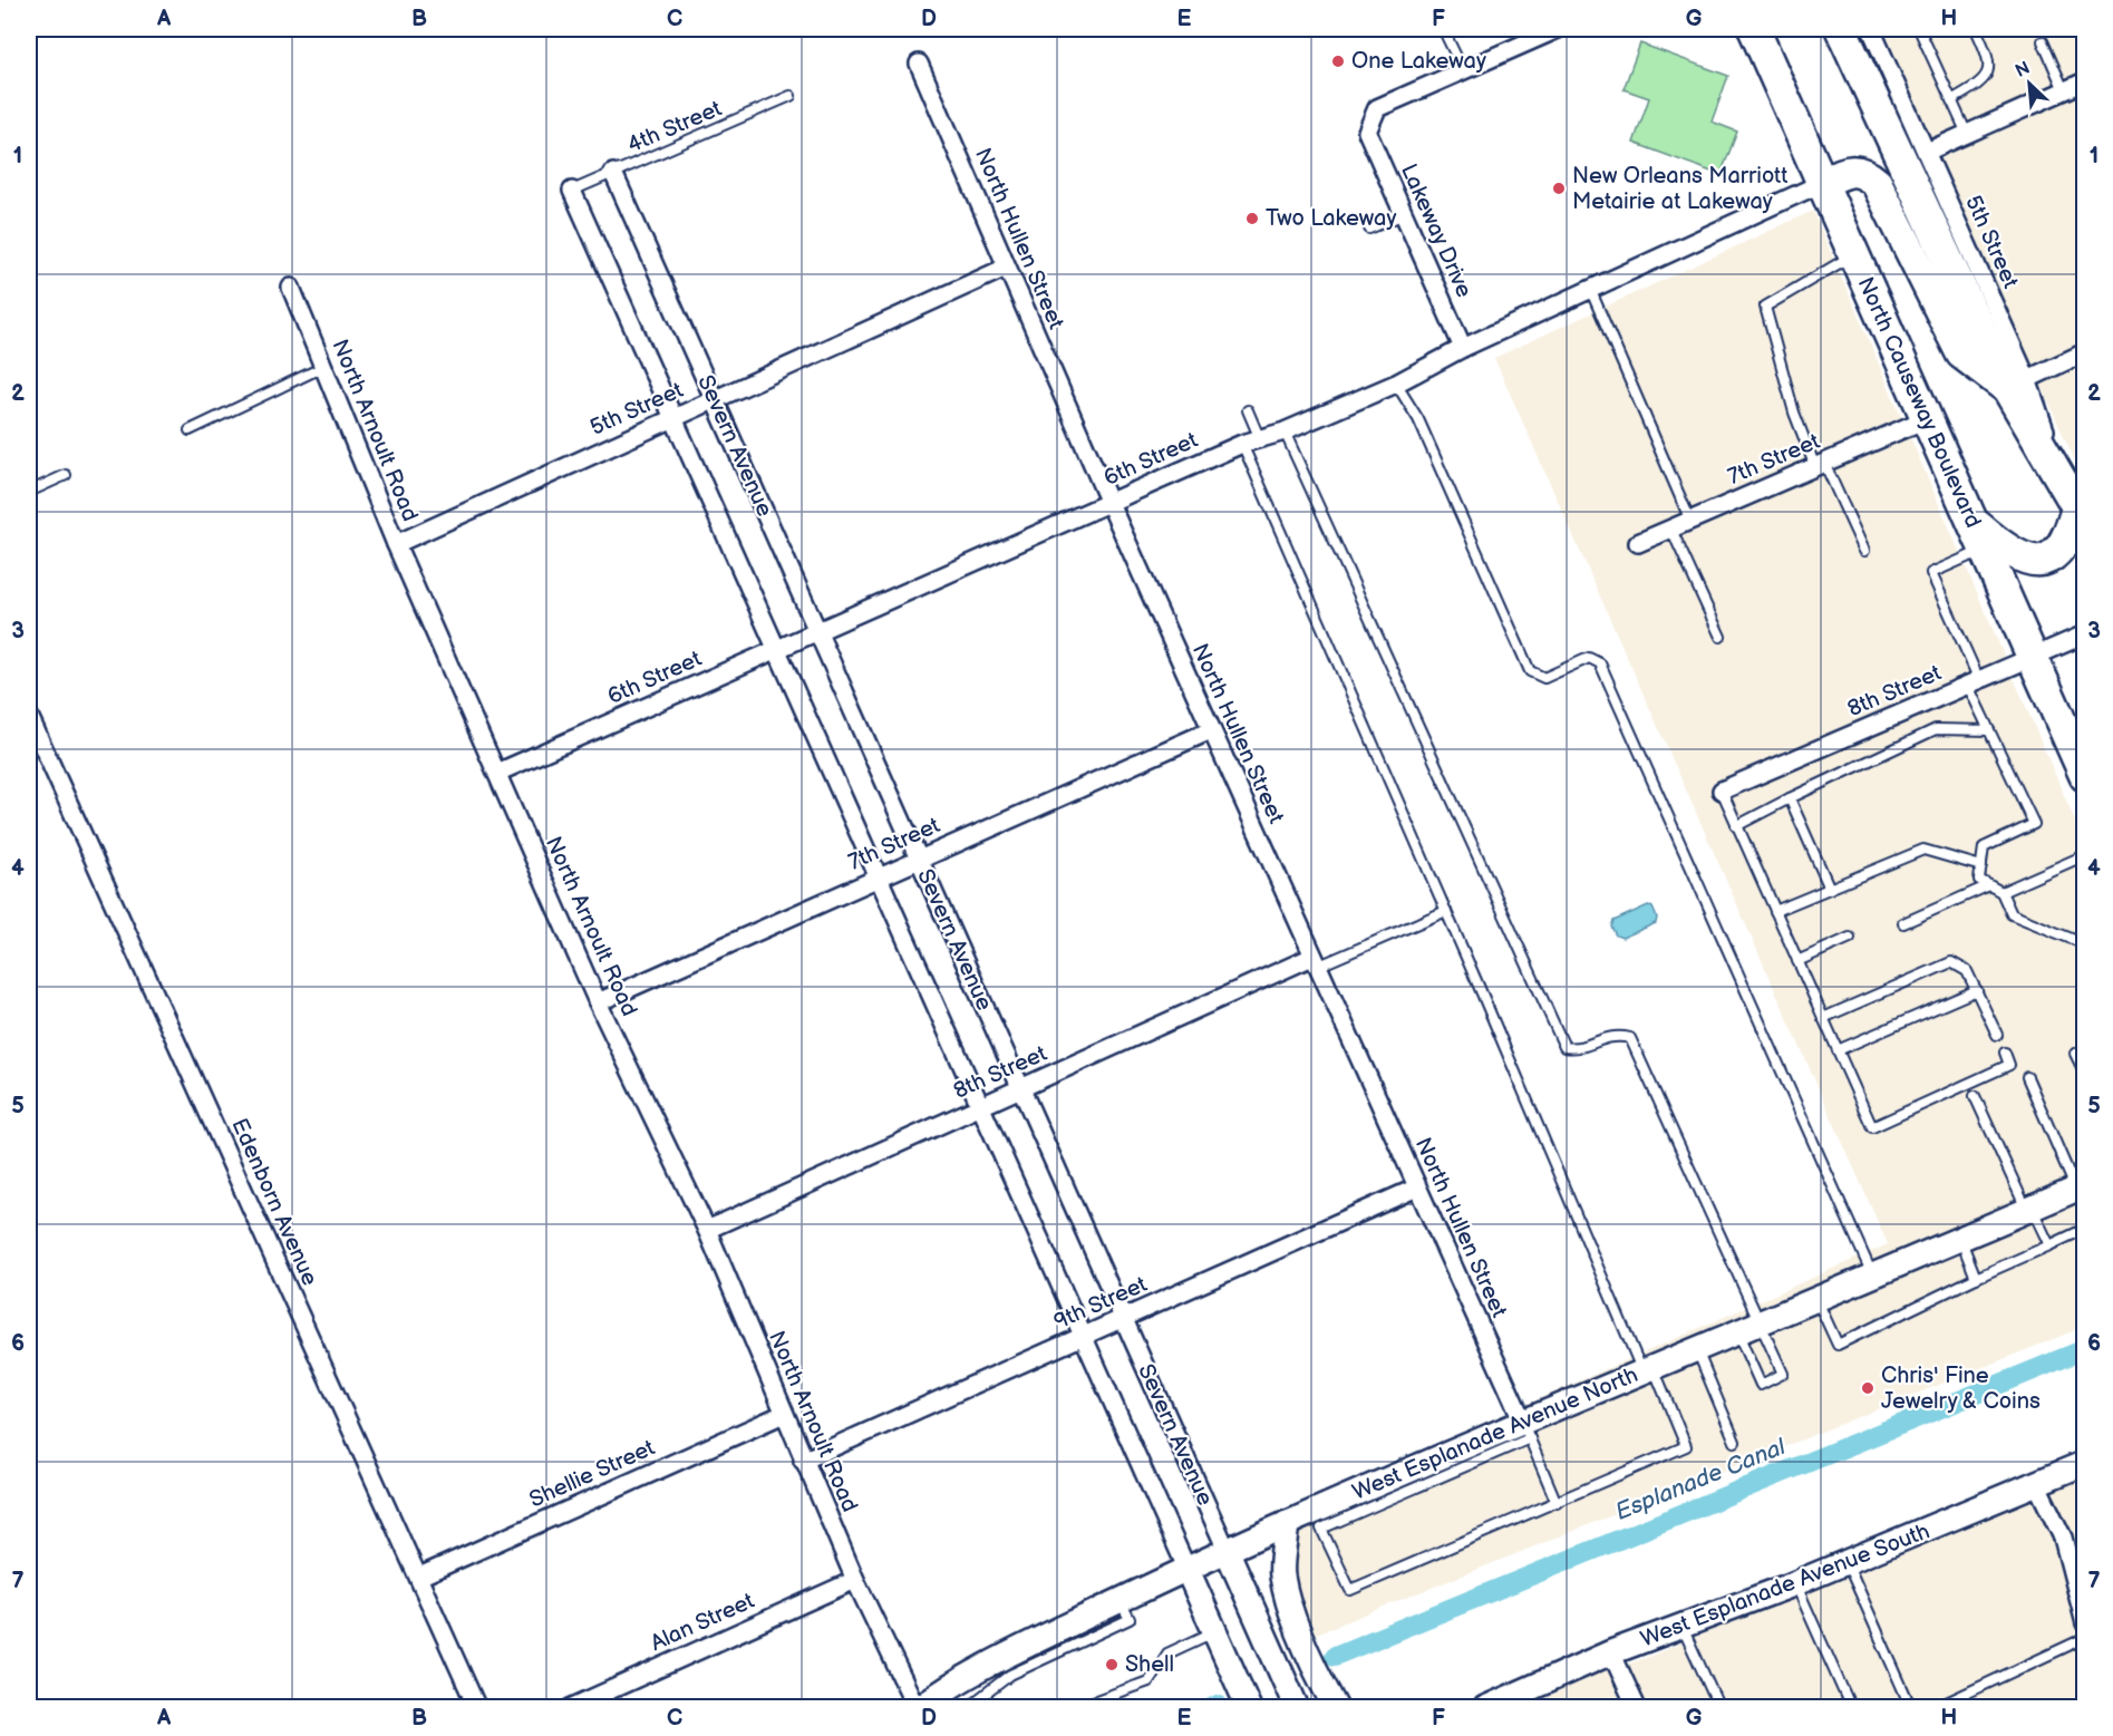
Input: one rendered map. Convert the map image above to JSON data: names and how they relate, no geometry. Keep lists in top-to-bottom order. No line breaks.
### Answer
{"streets":{"highway":["North Causeway Boulevard"],"main road":["Severn Avenue","West Esplanade Avenue North","West Esplanade Avenue South"],"street":["Lakeway Drive","North Hullen Street","5th Street","North Arnoult Road","6th Street","7th Street","8th Street","Edenborn Avenue","9th Street","Shellie Street","Alan Street"],"lane":["4th Street"]},"crossings":[["4th Street","Severn Avenue"],["Lakeway Drive","6th Street"],["North Hullen Street","5th Street"],["North Hullen Street","6th Street"],["North Hullen Street","7th Street"],["North Hullen Street","8th Street"],["North Hullen Street","9th Street"],["North Hullen Street","West Esplanade Avenue North"],["5th Street","North Arnoult Road"],["5th Street","Severn Avenue"],["North Causeway Boulevard","6th Street"],["North Causeway Boulevard","7th Street"],["North Causeway Boulevard","8th Street"],["North Arnoult Road","6th Street"],["North Arnoult Road","7th Street"],["North Arnoult Road","8th Street"],["North Arnoult Road","9th Street"],["North Arnoult Road","West Esplanade Avenue North"],["North Arnoult Road","Shellie Street"],["North Arnoult Road","Alan Street"],["Severn Avenue","6th Street"],["Severn Avenue","7th Street"],["Severn Avenue","8th Street"],["Severn Avenue","9th Street"],["Severn Avenue","West Esplanade Avenue North"],["Edenborn Avenue","Shellie Street"]],"water":["Esplanade Canal"],"places":["One Lakeway","New Orleans Marriott Metairie at Lakeway","Two Lakeway","Chris' Fine Jewelry & Coins","Shell"],"north":"top left","grid":{"columns":["A","B","C","D","E","F","G","H"],"rows":["1","2","3","4","5","6","7"]}}
